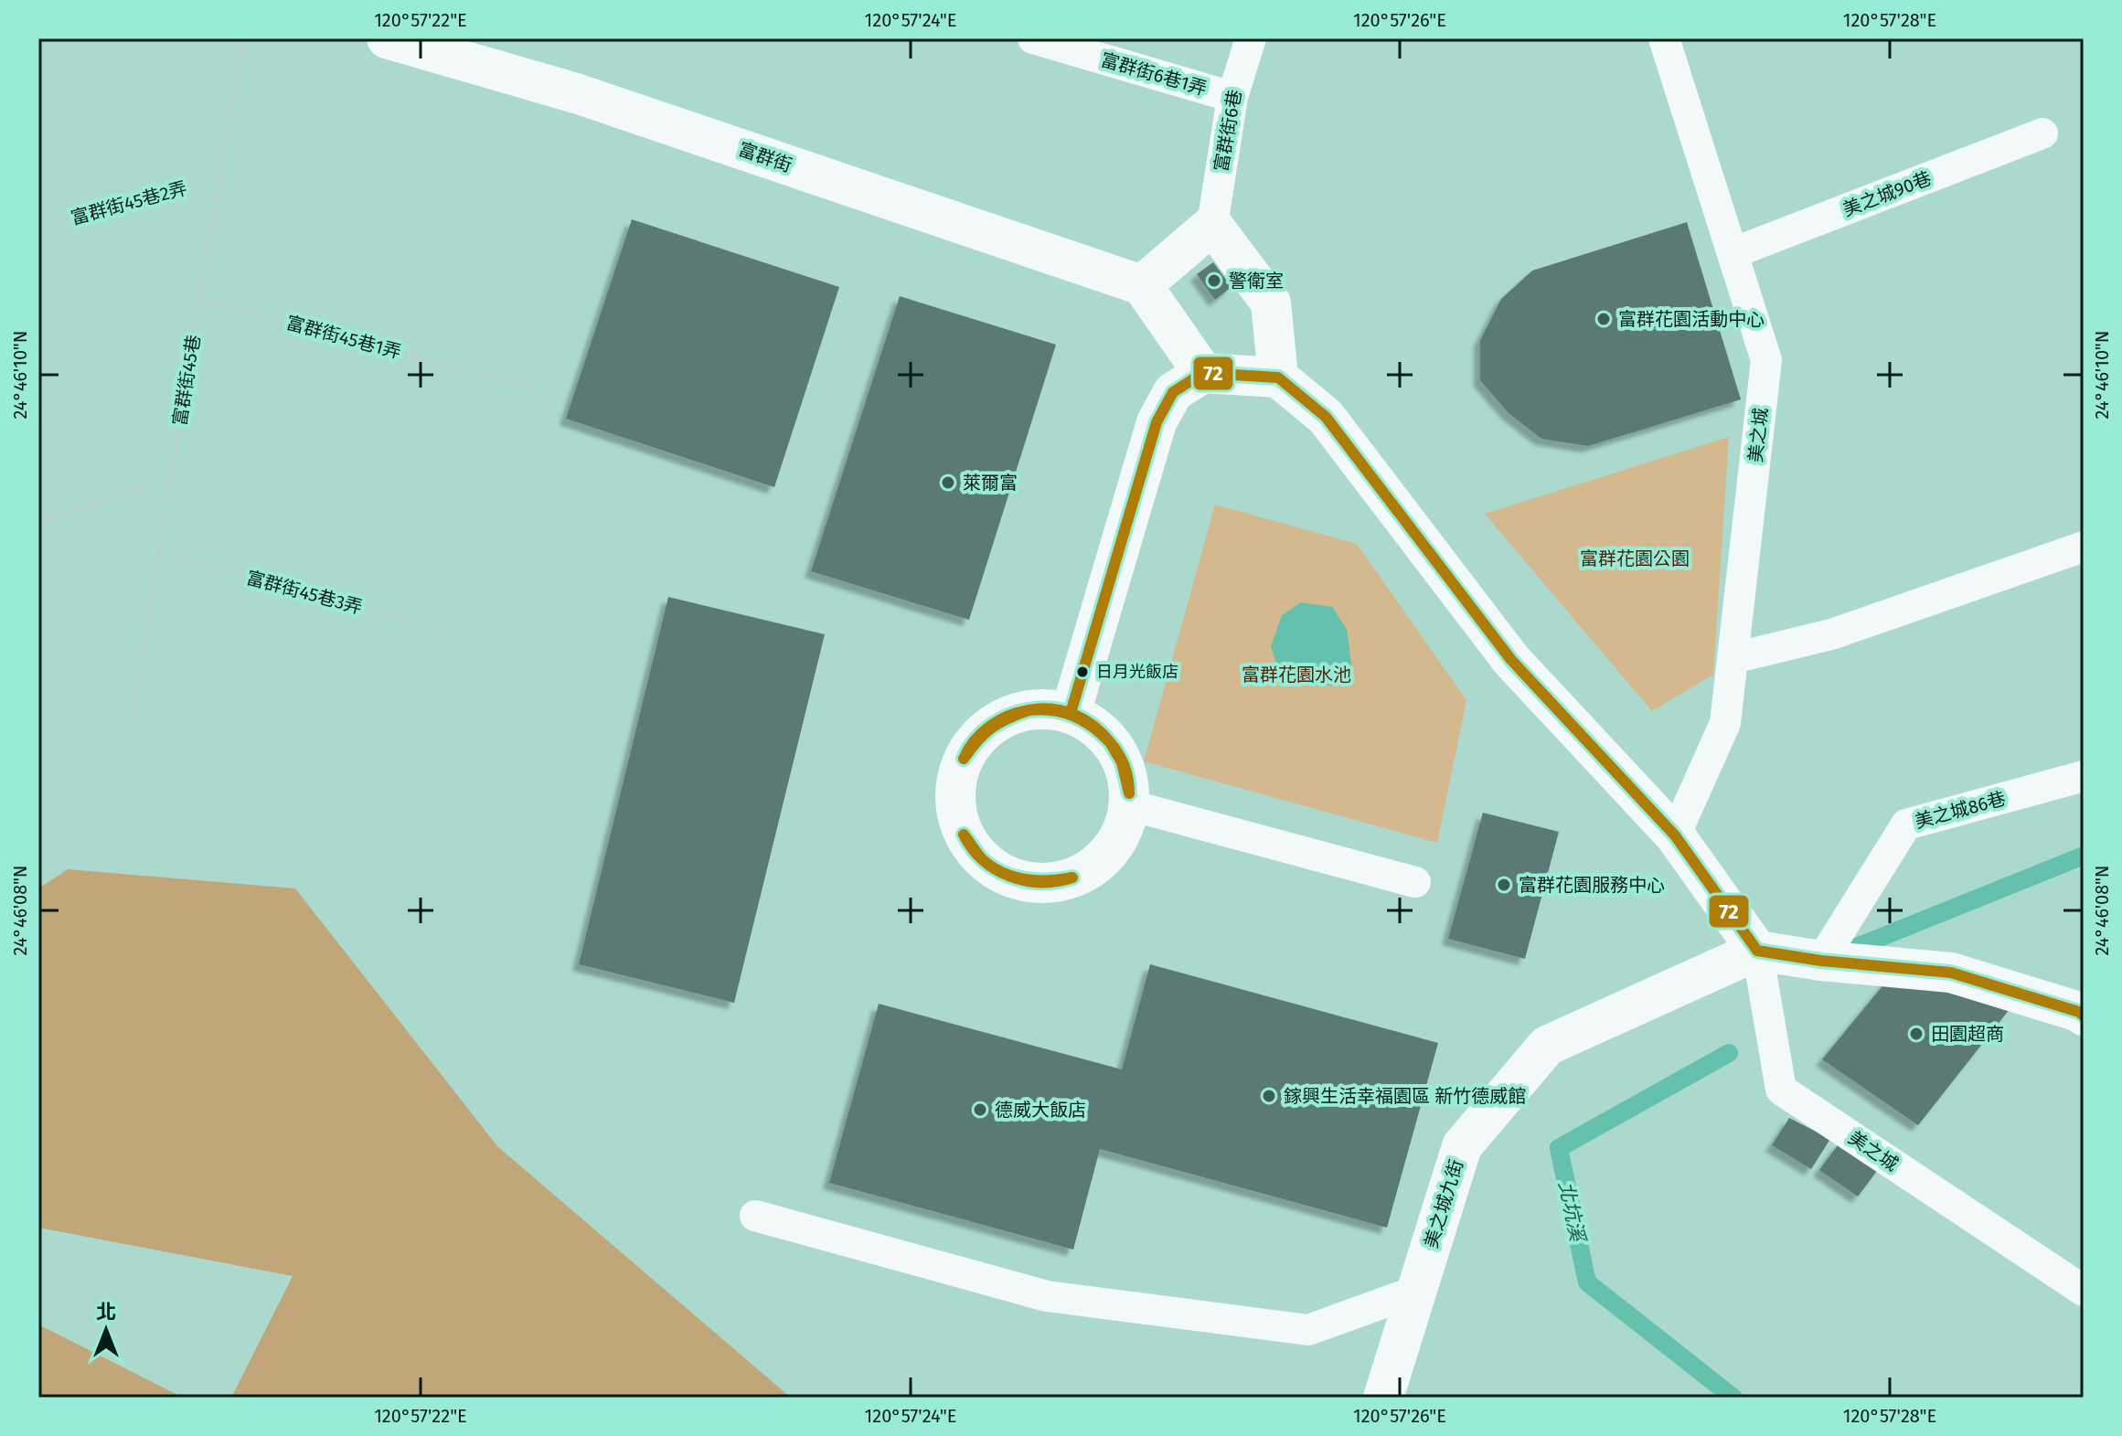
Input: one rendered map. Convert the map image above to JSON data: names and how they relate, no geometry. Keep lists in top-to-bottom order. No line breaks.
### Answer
{"streets":{"street":["富群街","美之城九街"],"lane":["富群街6巷1弄","富群街6巷","美之城90巷","美之城","美之城86巷"],"path":["富群街45巷2弄","富群街45巷1弄","富群街45巷","富群街45巷3弄"]},"crossings":[["富群街6巷1弄","富群街6巷"],["美之城90巷","美之城"],["富群街45巷2弄","富群街45巷"],["富群街45巷1弄","富群街45巷"],["富群街45巷","富群街45巷3弄"],["美之城","美之城九街"]],"water":["北坑溪"],"parks":["富群花園公園","富群花園水池"],"places":["警衛室","富群花園活動中心","萊爾富","日月光飯店","富群花園服務中心","田園超商","鎵興生活幸福園區 新竹德威館","德威大飯店"],"lines":["transit line 72"],"north":"top","coordinates":["120°57'22\"E","120°57'24\"E","120°57'26\"E","120°57'28\"E","24°46'10\"N","24°46'08\"N"]}
